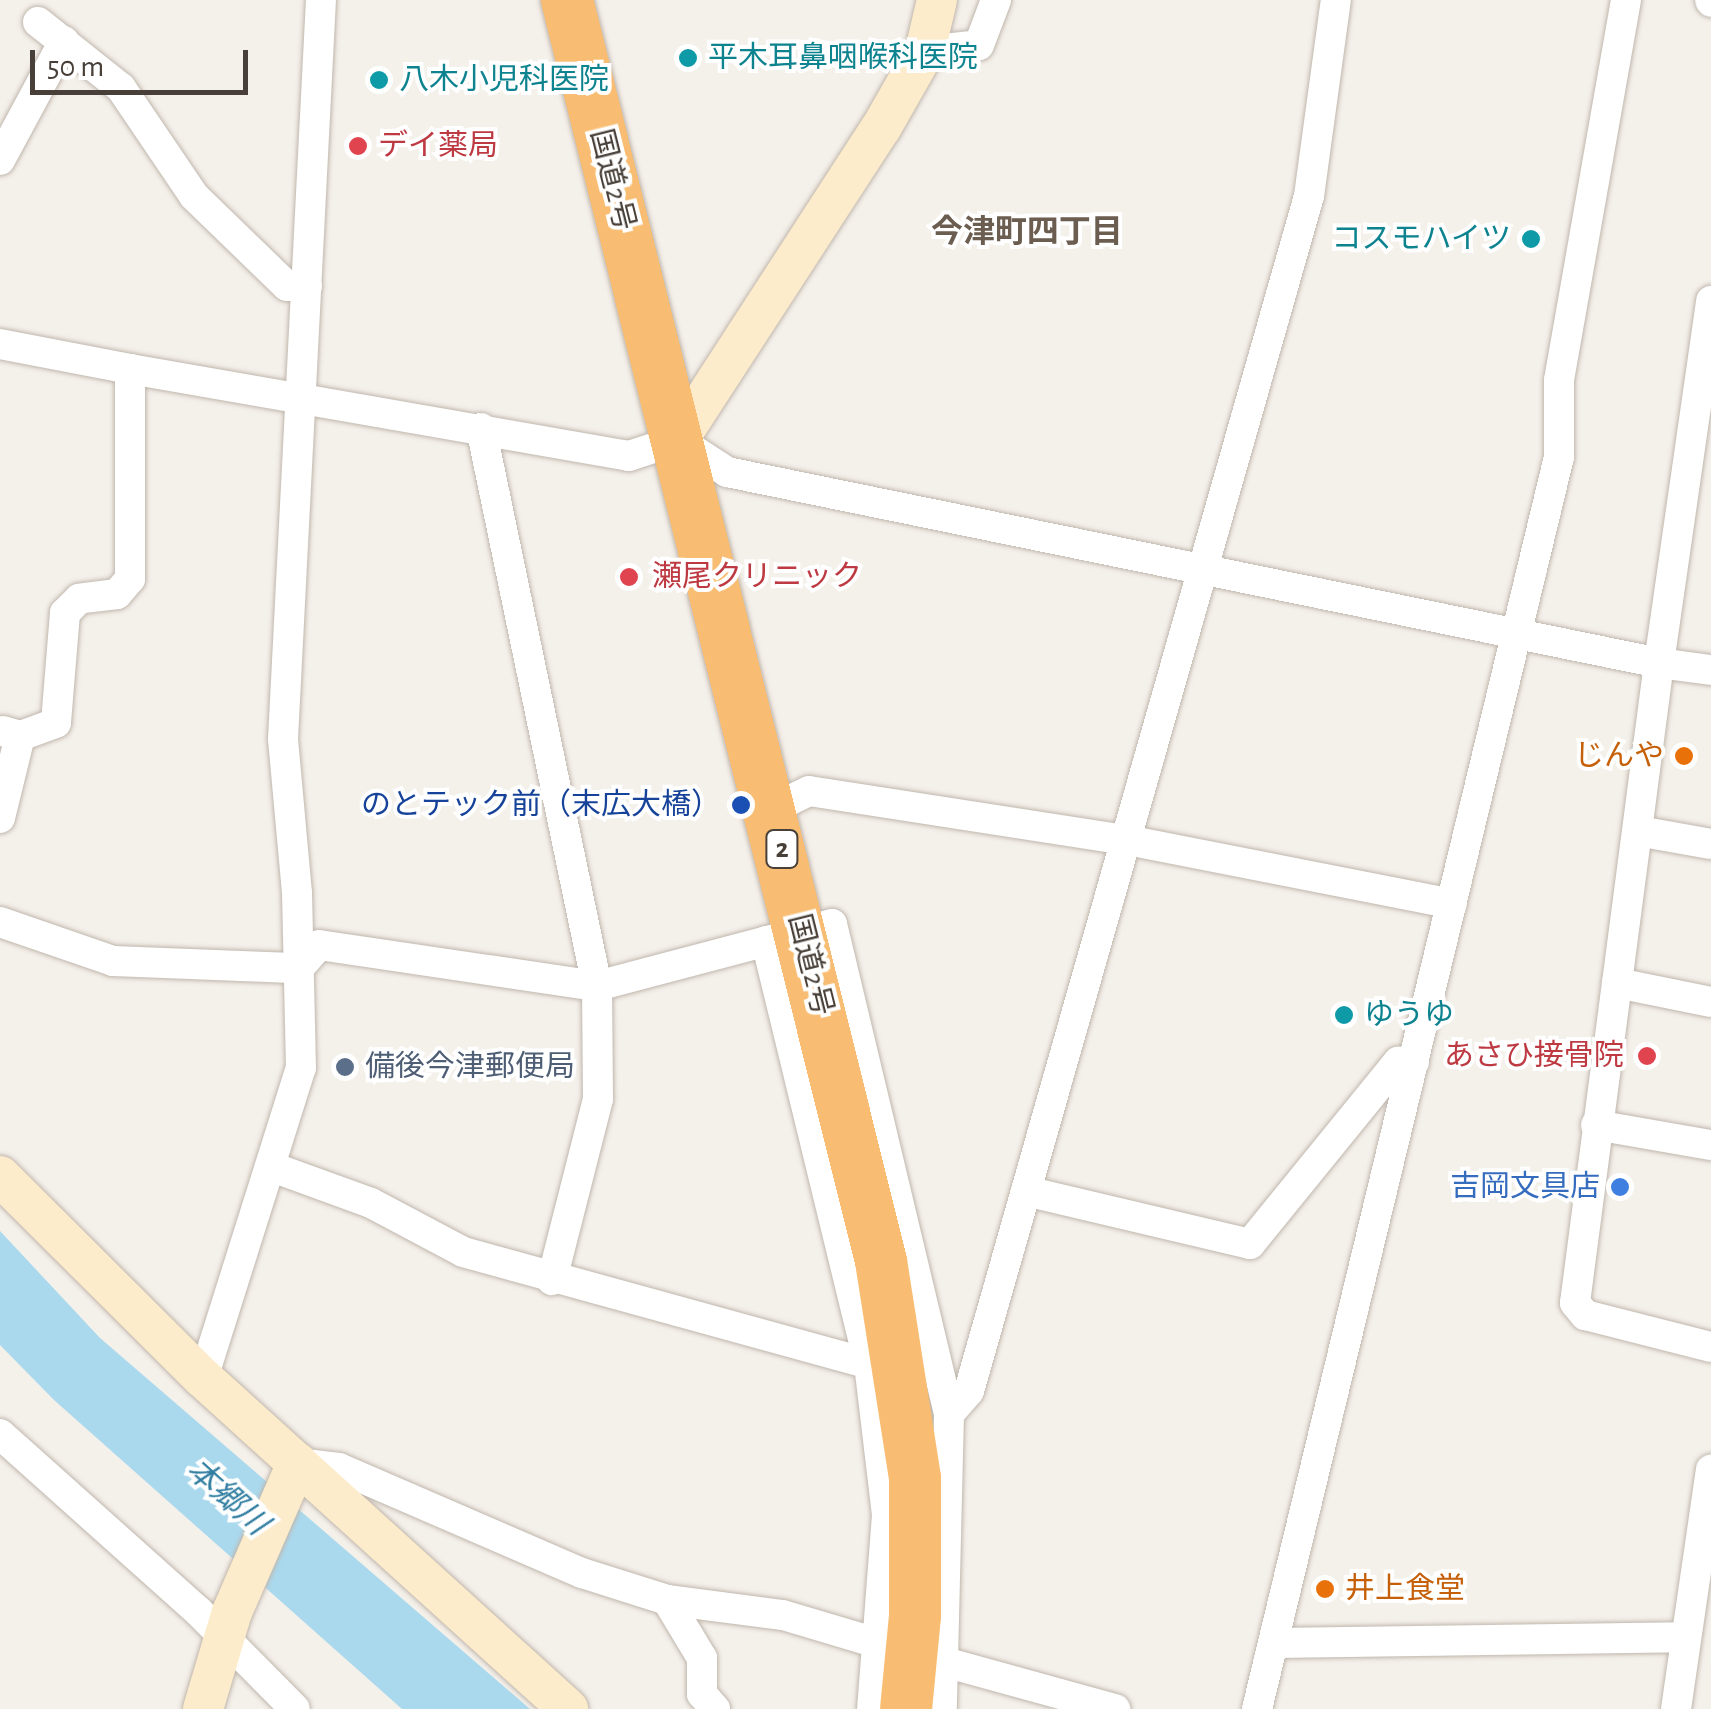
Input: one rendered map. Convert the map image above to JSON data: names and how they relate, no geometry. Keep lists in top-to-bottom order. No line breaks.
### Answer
{"streets":{"highway":["国道2号","2"]},"districts":["今津町四丁目"],"water":["本郷川"],"places":["平木耳鼻咽喉科医院","八木小児科医院","デイ薬局","コスモハイツ","瀬尾クリニック","じんや","のとテック前（末広大橋）","ゆうゆ","あさひ接骨院","備後今津郵便局","吉岡文具店","井上食堂"],"scale_bar":"50 m"}
